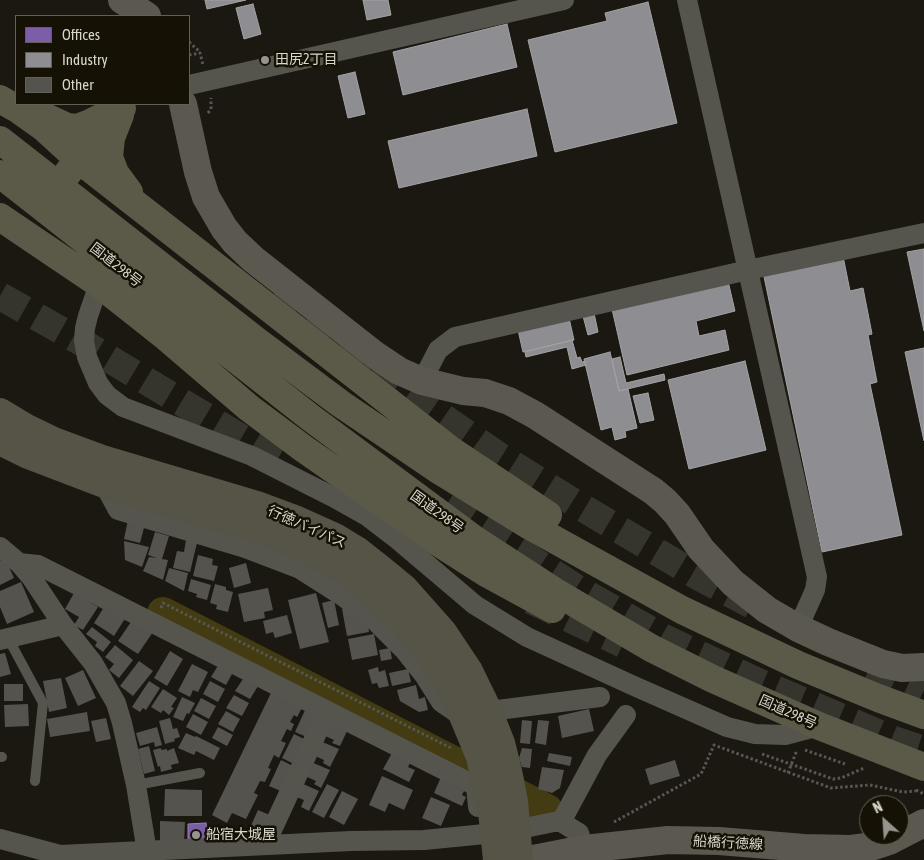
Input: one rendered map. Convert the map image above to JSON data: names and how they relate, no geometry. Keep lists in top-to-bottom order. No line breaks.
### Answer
{"streets":{"highway":["国道298号"],"main road":["行徳バイパス"],"street":["船橋行徳線"]},"places":["田尻2丁目","船宿大城屋"],"legend":["Offices","Industry","Other"],"north":"top left"}
